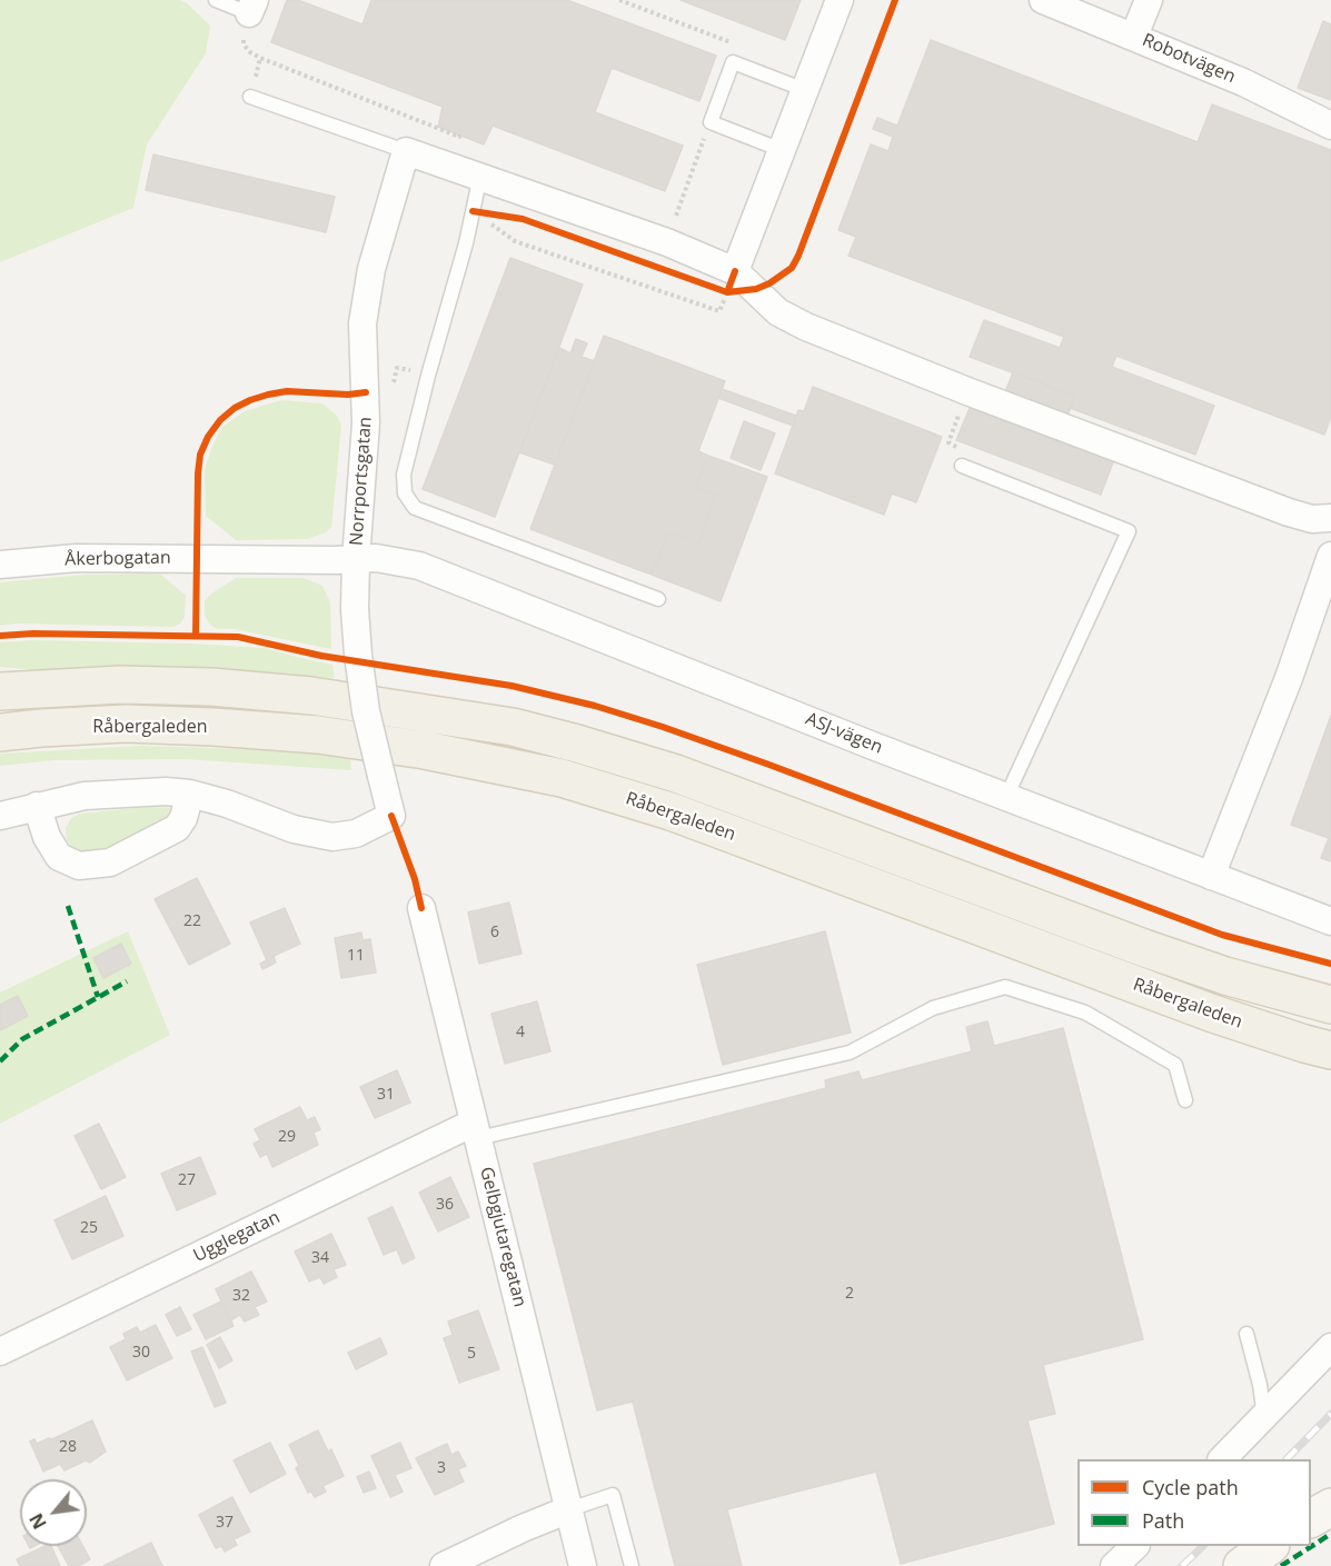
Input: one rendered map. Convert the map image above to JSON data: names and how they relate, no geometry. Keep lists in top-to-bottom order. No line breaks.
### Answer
{"streets":{"main road":["Råbergaleden"],"street":["Robotvägen","Norrportsgatan","Åkerbogatan","ASJ-vägen","Ugglegatan","Gelbgjutaregatan"]},"crossings":[["Norrportsgatan","Åkerbogatan"],["Norrportsgatan","ASJ-vägen"],["Åkerbogatan","ASJ-vägen"],["Ugglegatan","Gelbgjutaregatan"]],"house_numbers":["22","6","11","4","31","29","27","36","25","34","2","32","30","5","28","3","37"],"legend":["Cycle path","Path"],"north":"bottom left"}
